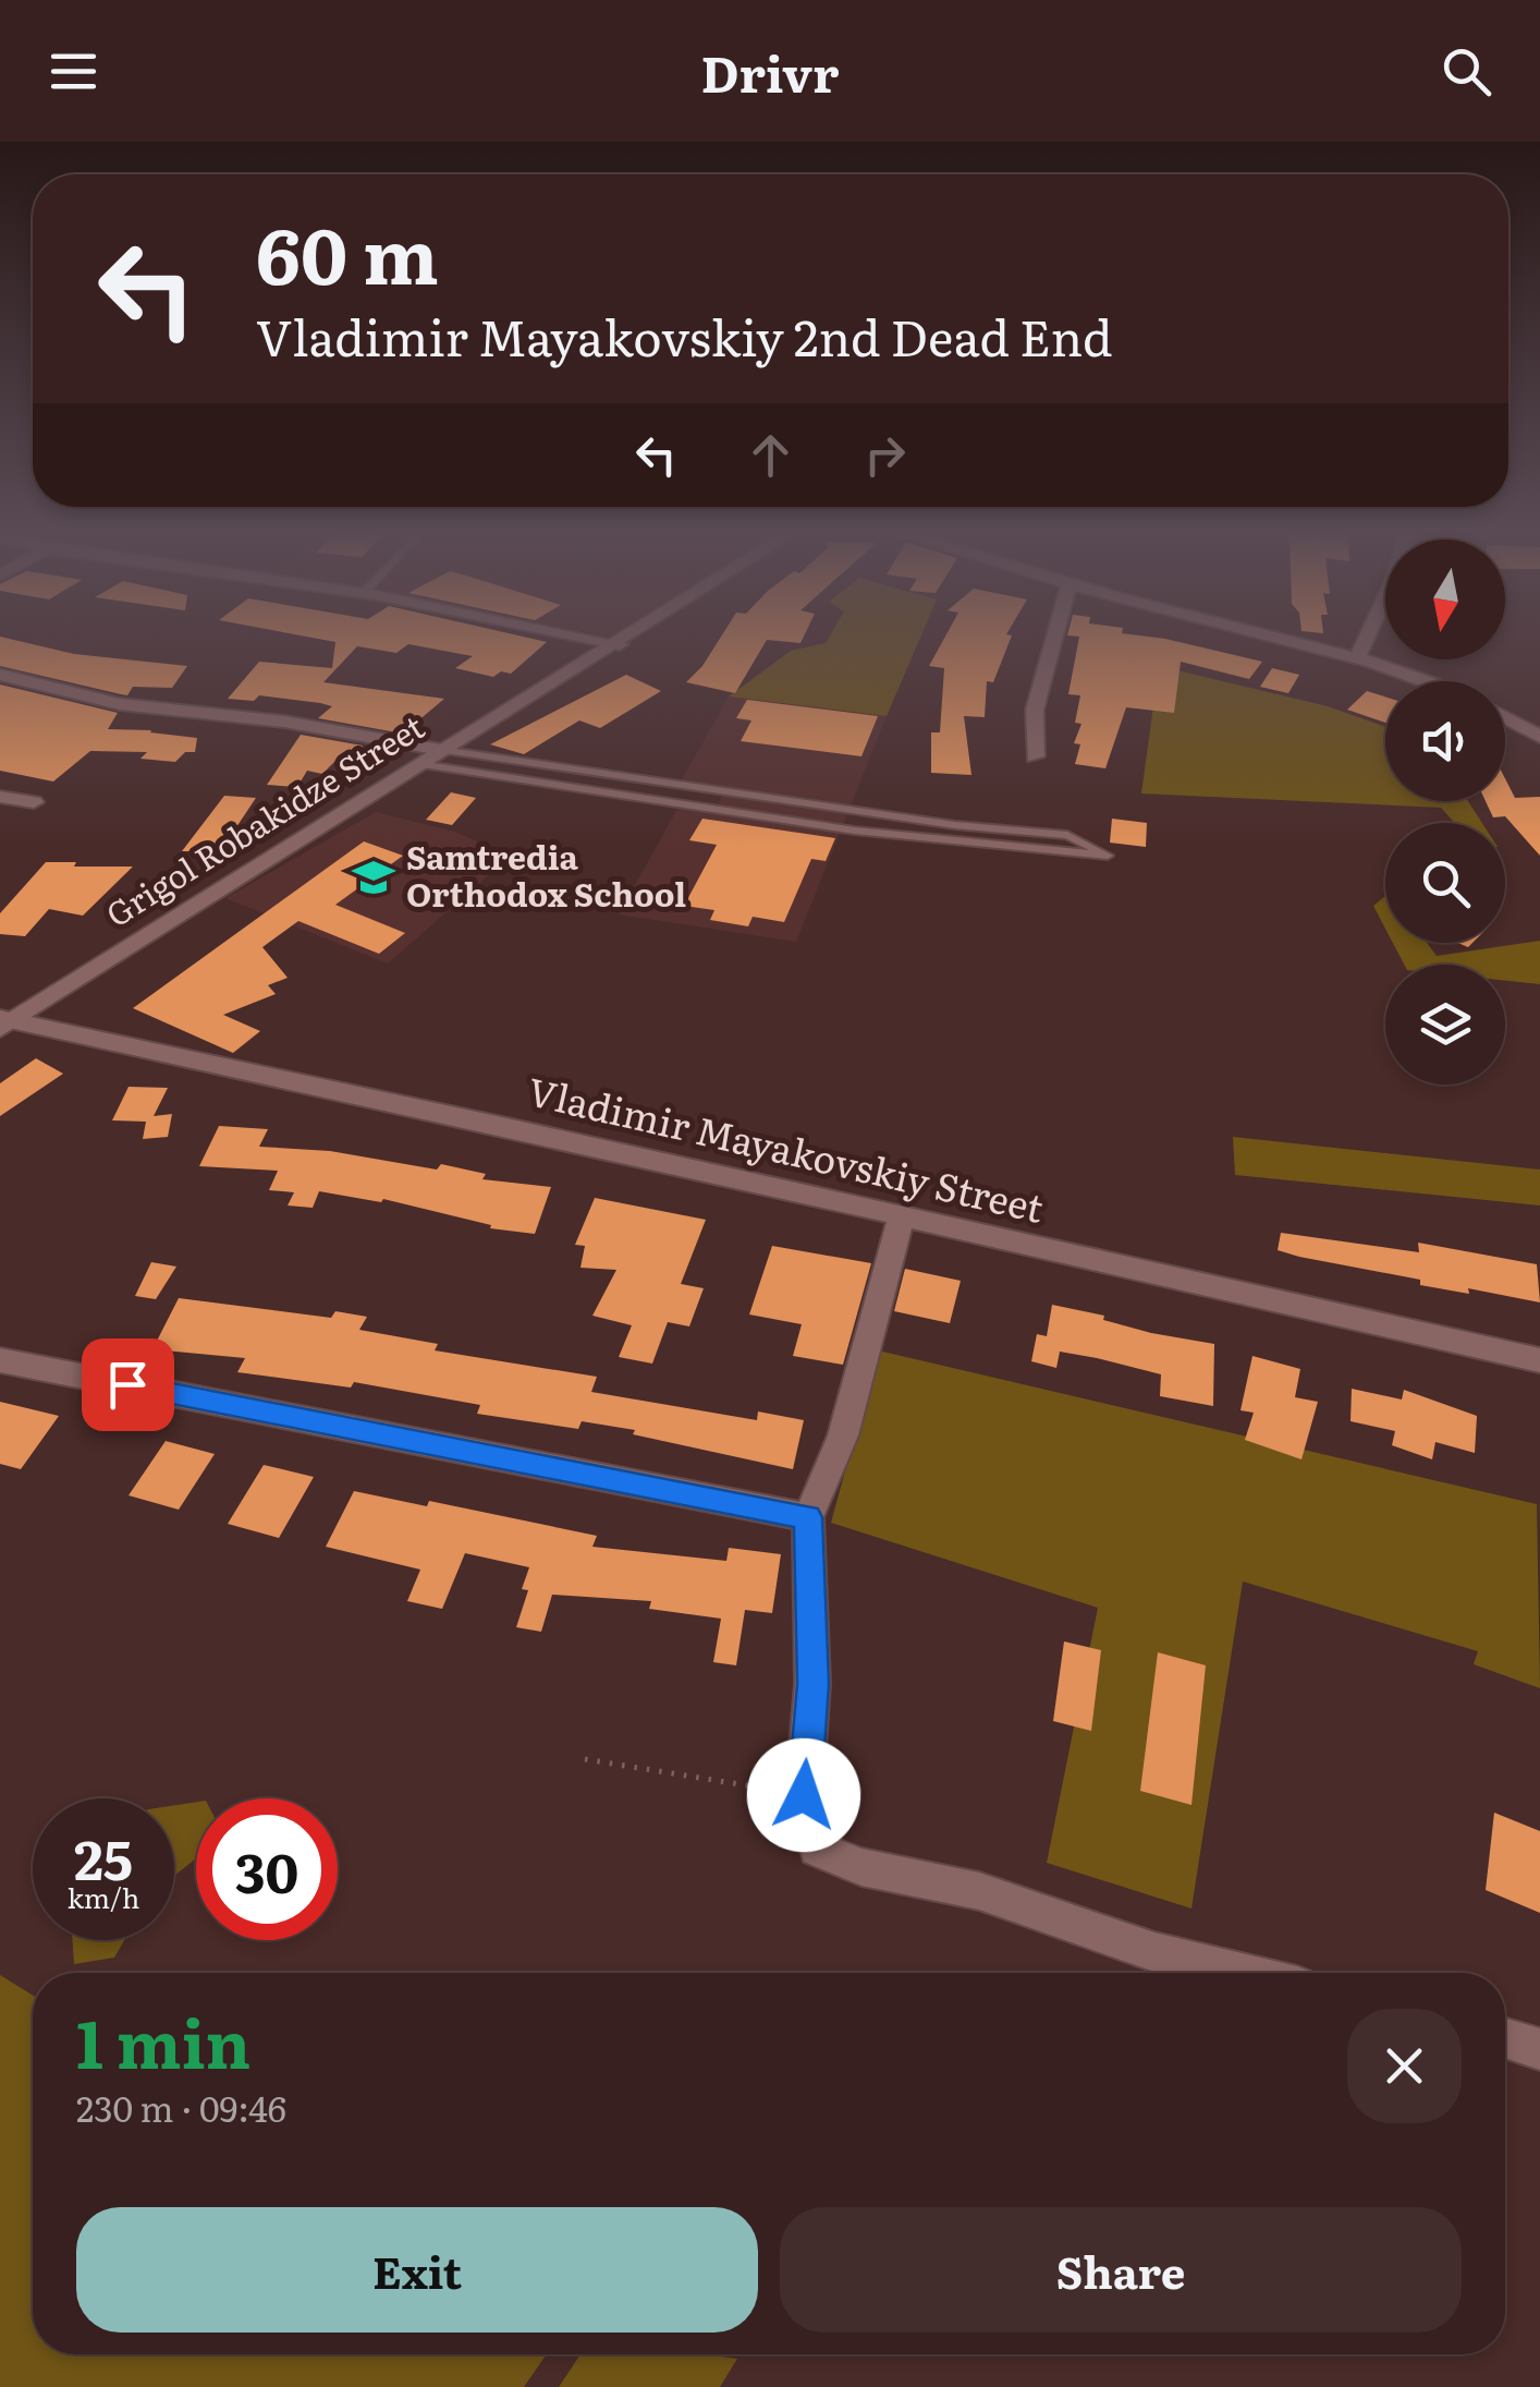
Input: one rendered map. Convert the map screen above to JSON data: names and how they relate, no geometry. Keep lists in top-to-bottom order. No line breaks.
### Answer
{"streets":{"street":["Grigol Robakidze Street","Vladimir Mayakovskiy Street"]},"crossings":[["Grigol Robakidze Street","Vladimir Mayakovskiy Street"]],"places":{"school or university":["Samtredia Orthodox School"]},"north":"bottom","page":{"header":"Drivr","turn":["60 m","Vladimir Mayakovskiy 2nd Dead End"],"speed":"25 km/h","limit":"30","heading":["1 min","230 m · 09:46"],"buttons":["Exit","Share"]}}
